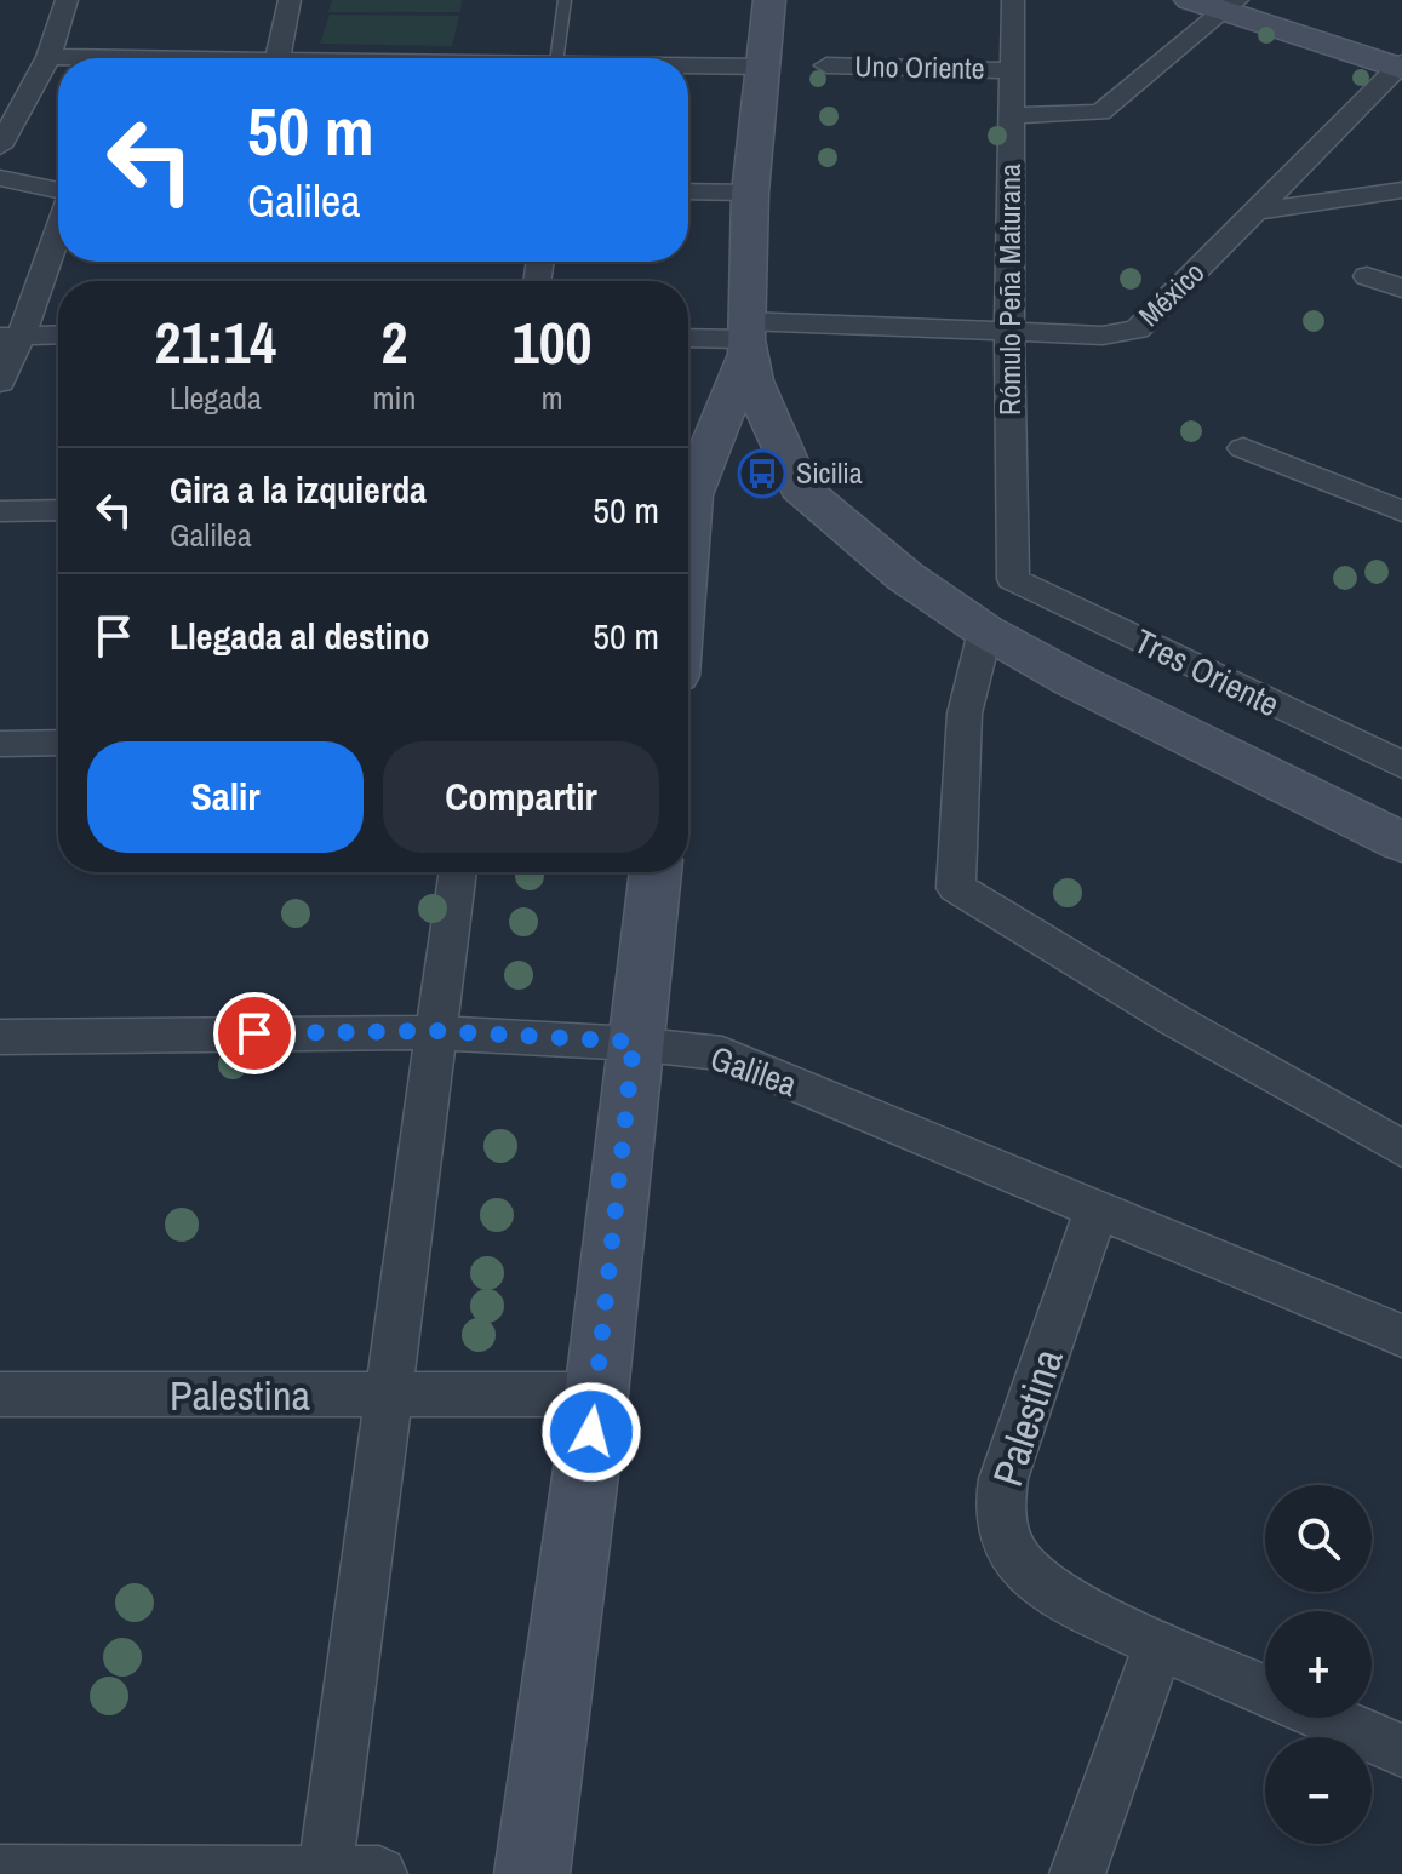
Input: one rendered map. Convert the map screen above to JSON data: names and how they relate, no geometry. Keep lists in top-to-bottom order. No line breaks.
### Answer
{"streets":{"street":["Uno Oriente","Rómulo Peña Maturana","México","Tres Oriente","Galilea","Palestina"]},"crossings":[["Uno Oriente","Rómulo Peña Maturana"],["Rómulo Peña Maturana","México"],["Rómulo Peña Maturana","Tres Oriente"],["Galilea","Palestina"]],"places":{"bus stop":["Sicilia"]},"page":{"turn":["50 m","Galilea"],"eta":["21:14","Llegada","2","min","100","m"],"list":[{"name":"Gira a la izquierda","note":"Galilea","value":"50 m"},{"name":"Llegada al destino","value":"50 m"}],"buttons":["Salir","Compartir"],"map_buttons":["+","−"]}}
